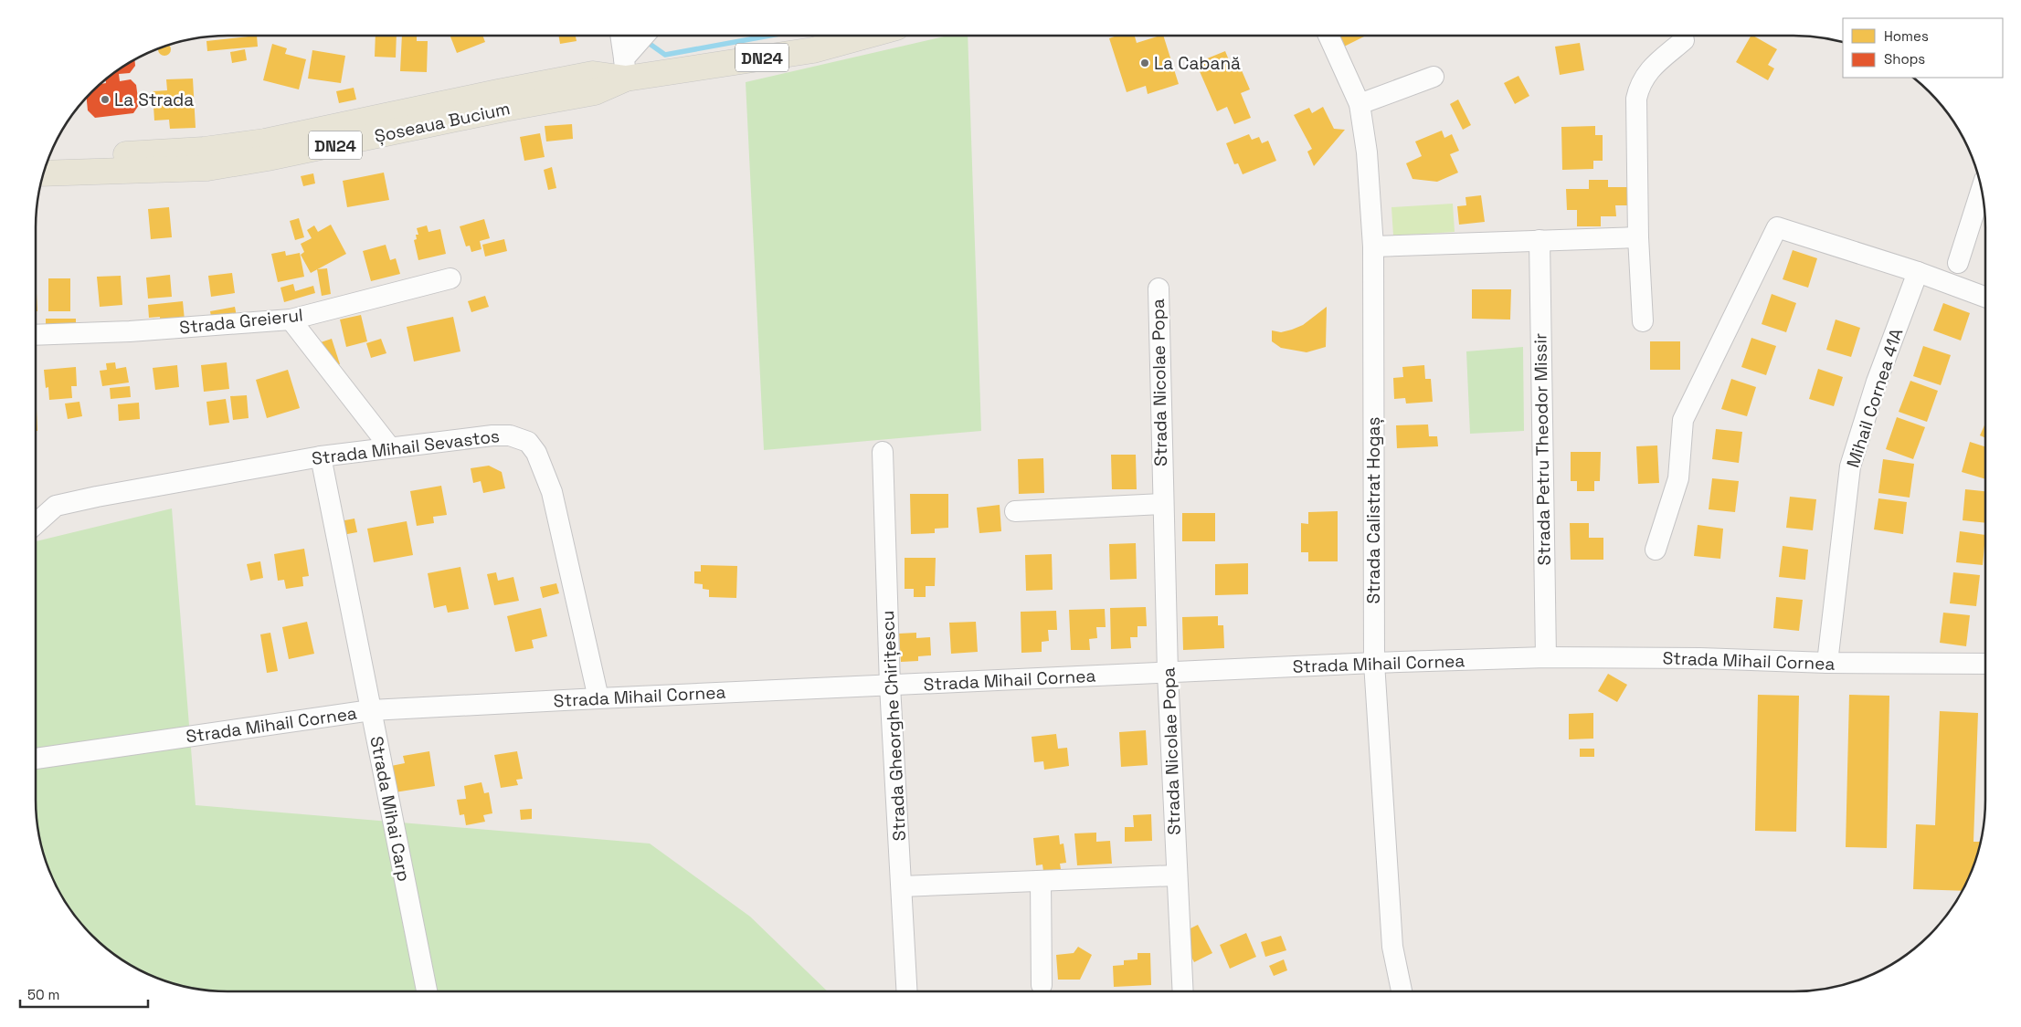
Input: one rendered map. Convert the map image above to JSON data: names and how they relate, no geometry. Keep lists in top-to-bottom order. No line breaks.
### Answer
{"streets":{"main road":["DN24","Șoseaua Bucium"],"street":["Strada Greierul","Strada Nicolae Popa","Mihail Cornea 41A","Strada Mihail Sevastos","Strada Petru Theodor Missir","Strada Calistrat Hogaș","Strada Mihail Cornea","Strada Gheorghe Chirițescu","Strada Mihai Carp"]},"crossings":[["Strada Nicolae Popa","Strada Mihail Cornea"],["Mihail Cornea 41A","Strada Mihail Cornea"],["Strada Mihail Sevastos","Strada Mihail Cornea"],["Strada Mihail Sevastos","Strada Mihai Carp"],["Strada Petru Theodor Missir","Strada Mihail Cornea"],["Strada Calistrat Hogaș","Strada Mihail Cornea"],["Strada Mihail Cornea","Strada Gheorghe Chirițescu"],["Strada Mihail Cornea","Strada Mihai Carp"]],"places":["La Cabană","La Strada"],"legend":["Homes","Shops"],"scale_bar":"50 m"}
